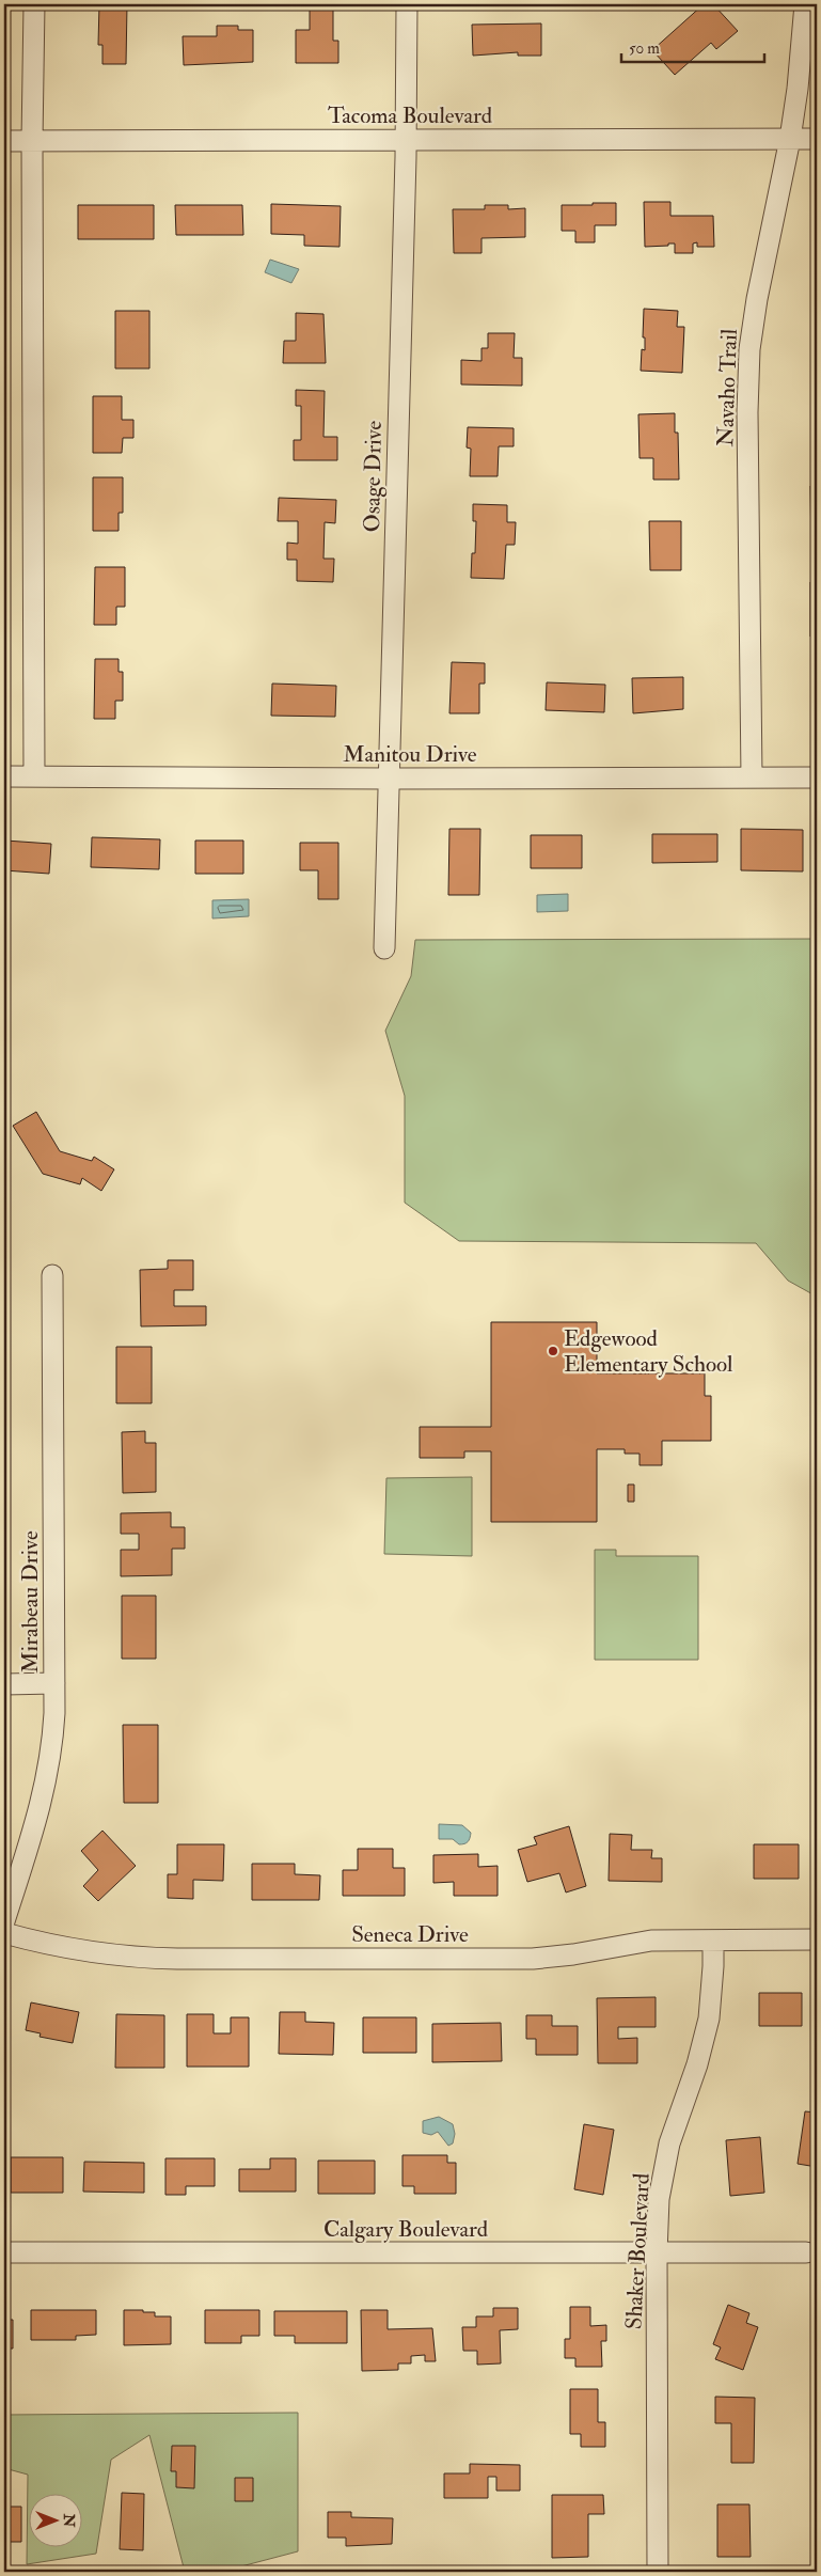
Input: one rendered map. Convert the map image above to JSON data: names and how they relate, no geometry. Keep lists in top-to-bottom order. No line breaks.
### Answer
{"streets":{"street":["Tacoma Boulevard","Navaho Trail","Osage Drive","Manitou Drive","Mirabeau Drive","Seneca Drive","Calgary Boulevard","Shaker Boulevard"]},"crossings":[["Tacoma Boulevard","Navaho Trail"],["Tacoma Boulevard","Osage Drive"],["Navaho Trail","Manitou Drive"],["Osage Drive","Manitou Drive"],["Seneca Drive","Shaker Boulevard"],["Calgary Boulevard","Shaker Boulevard"]],"places":["Edgewood Elementary School"],"scale_bar":"50 m","north":"right"}
